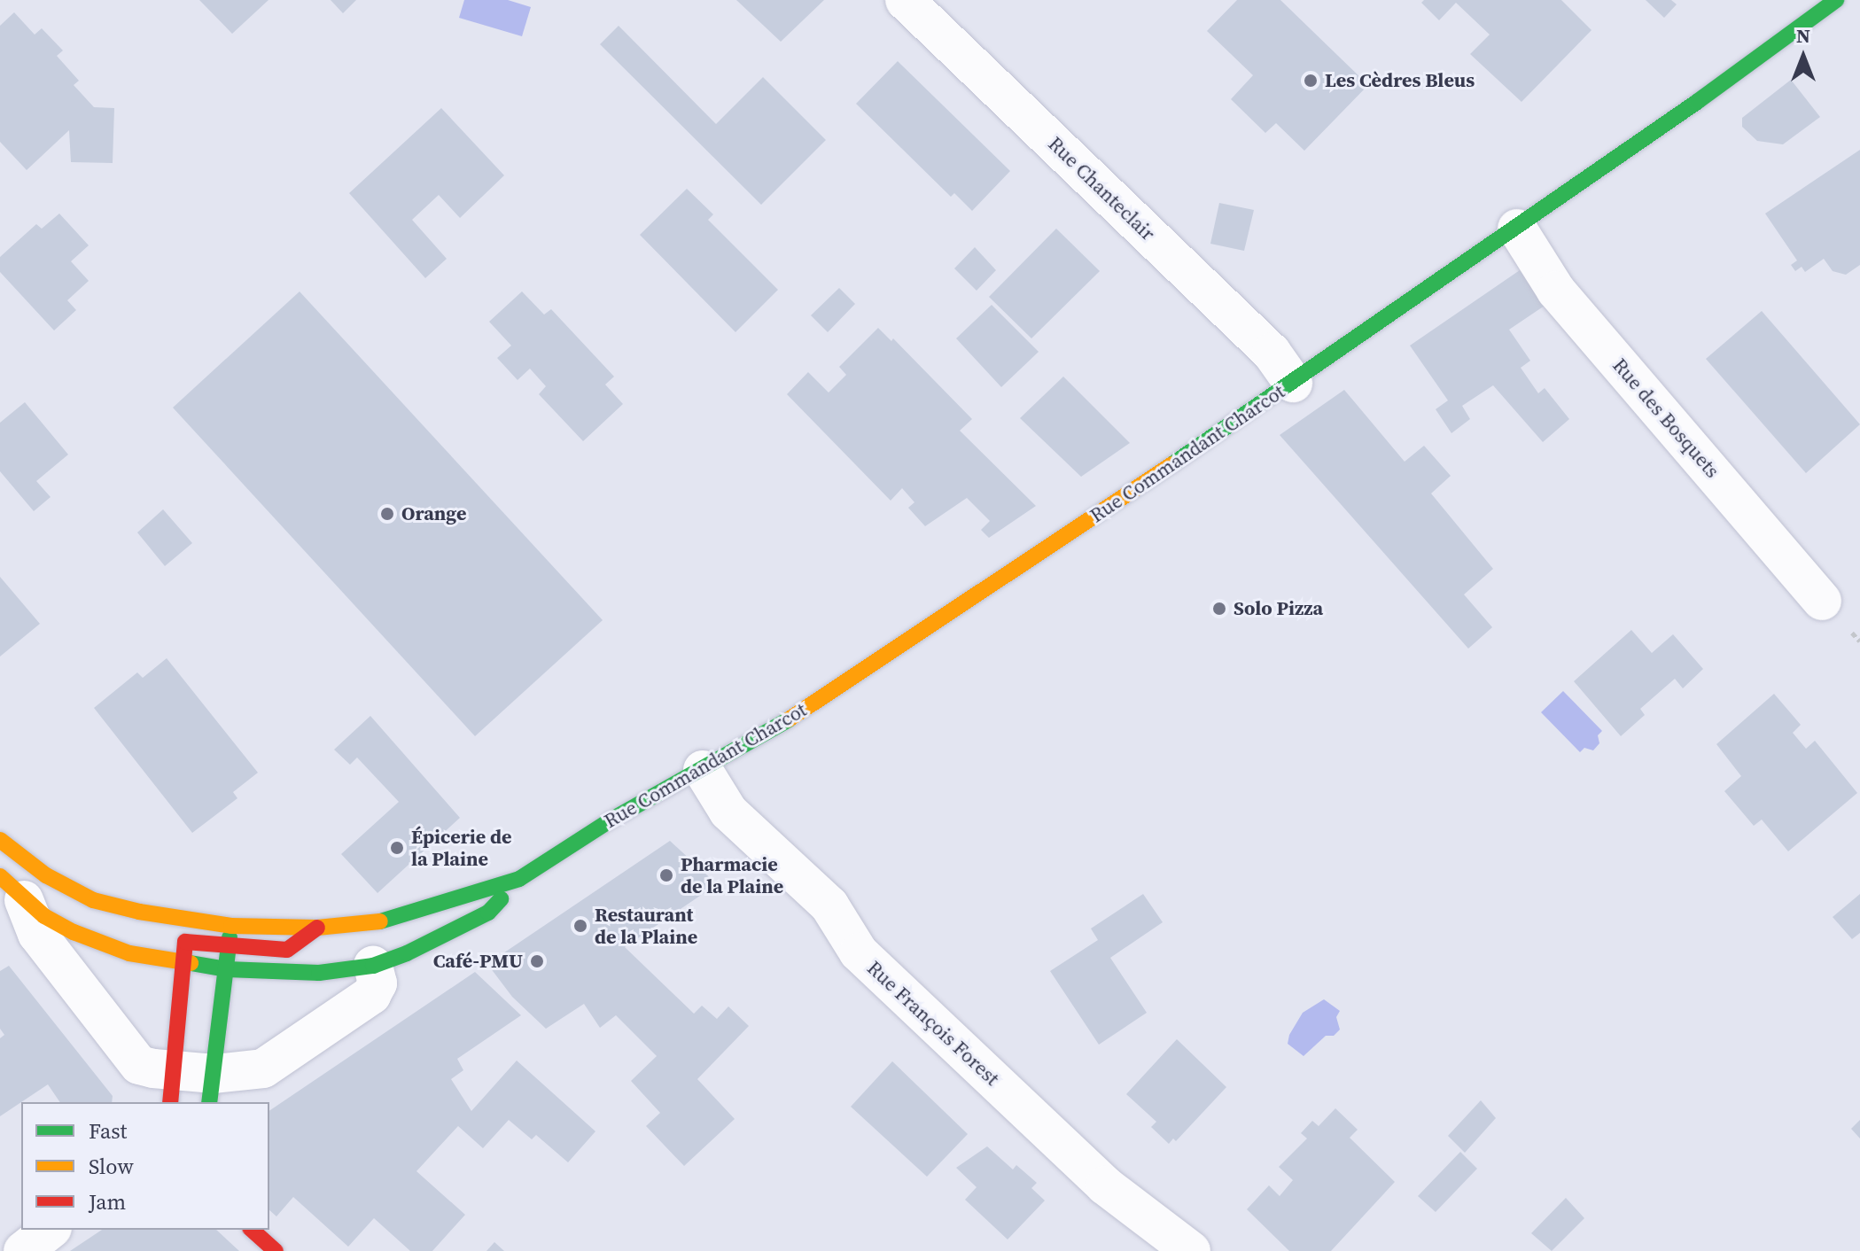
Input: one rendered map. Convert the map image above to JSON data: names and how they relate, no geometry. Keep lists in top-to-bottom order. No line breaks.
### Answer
{"streets":{"main road":["Rue Commandant Charcot"],"street":["Rue Chanteclair","Rue des Bosquets","Rue François Forest"]},"crossings":[["Rue Chanteclair","Rue Commandant Charcot"],["Rue des Bosquets","Rue Commandant Charcot"],["Rue Commandant Charcot","Rue François Forest"]],"places":["Les Cèdres Bleus","Orange","Solo Pizza","Épicerie de la Plaine","Pharmacie de la Plaine","Restaurant de la Plaine","Café-PMU"],"legend":["Fast","Slow","Jam"],"north":"top"}
